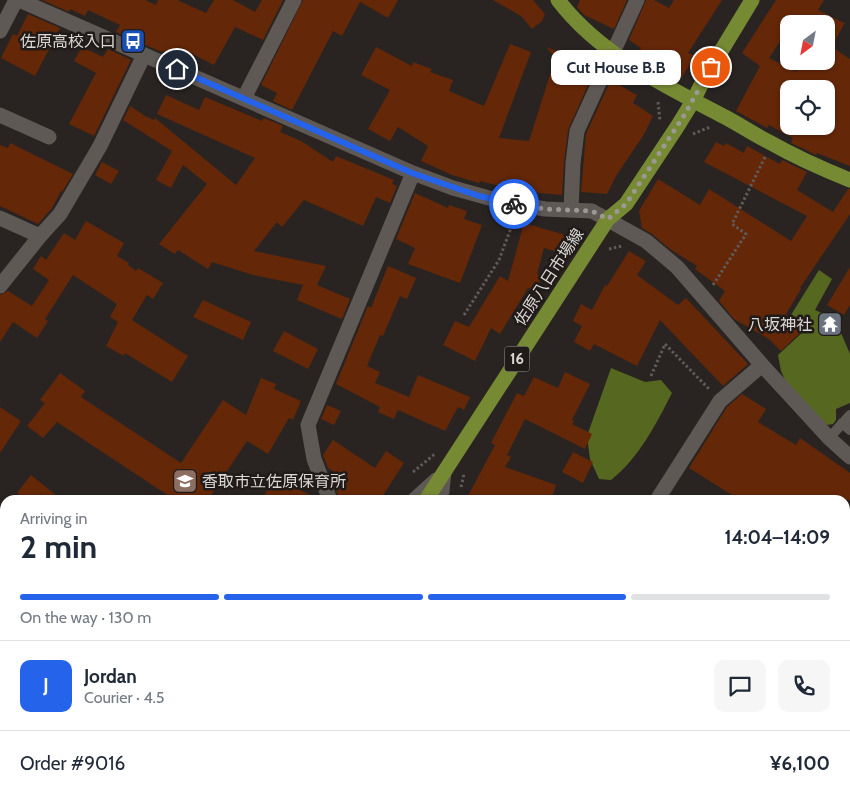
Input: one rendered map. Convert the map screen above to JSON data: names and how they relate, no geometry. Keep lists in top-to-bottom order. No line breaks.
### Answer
{"streets":{"main road":["佐原八日市場線","16"]},"places":{"bus stop":["佐原高校入口"],"other":["Cut House B.B"],"temple":["八坂神社"],"school or university":["香取市立佐原保育所"]},"north":"bottom left","page":{"bubble":"Cut House B.B","heading":["2 min","Arriving in","14:04–14:09"],"panel":["Jordan","Courier · 4.5","Order #9016","¥6,100"],"bar":"On the way · 130 m","round":"J"}}
